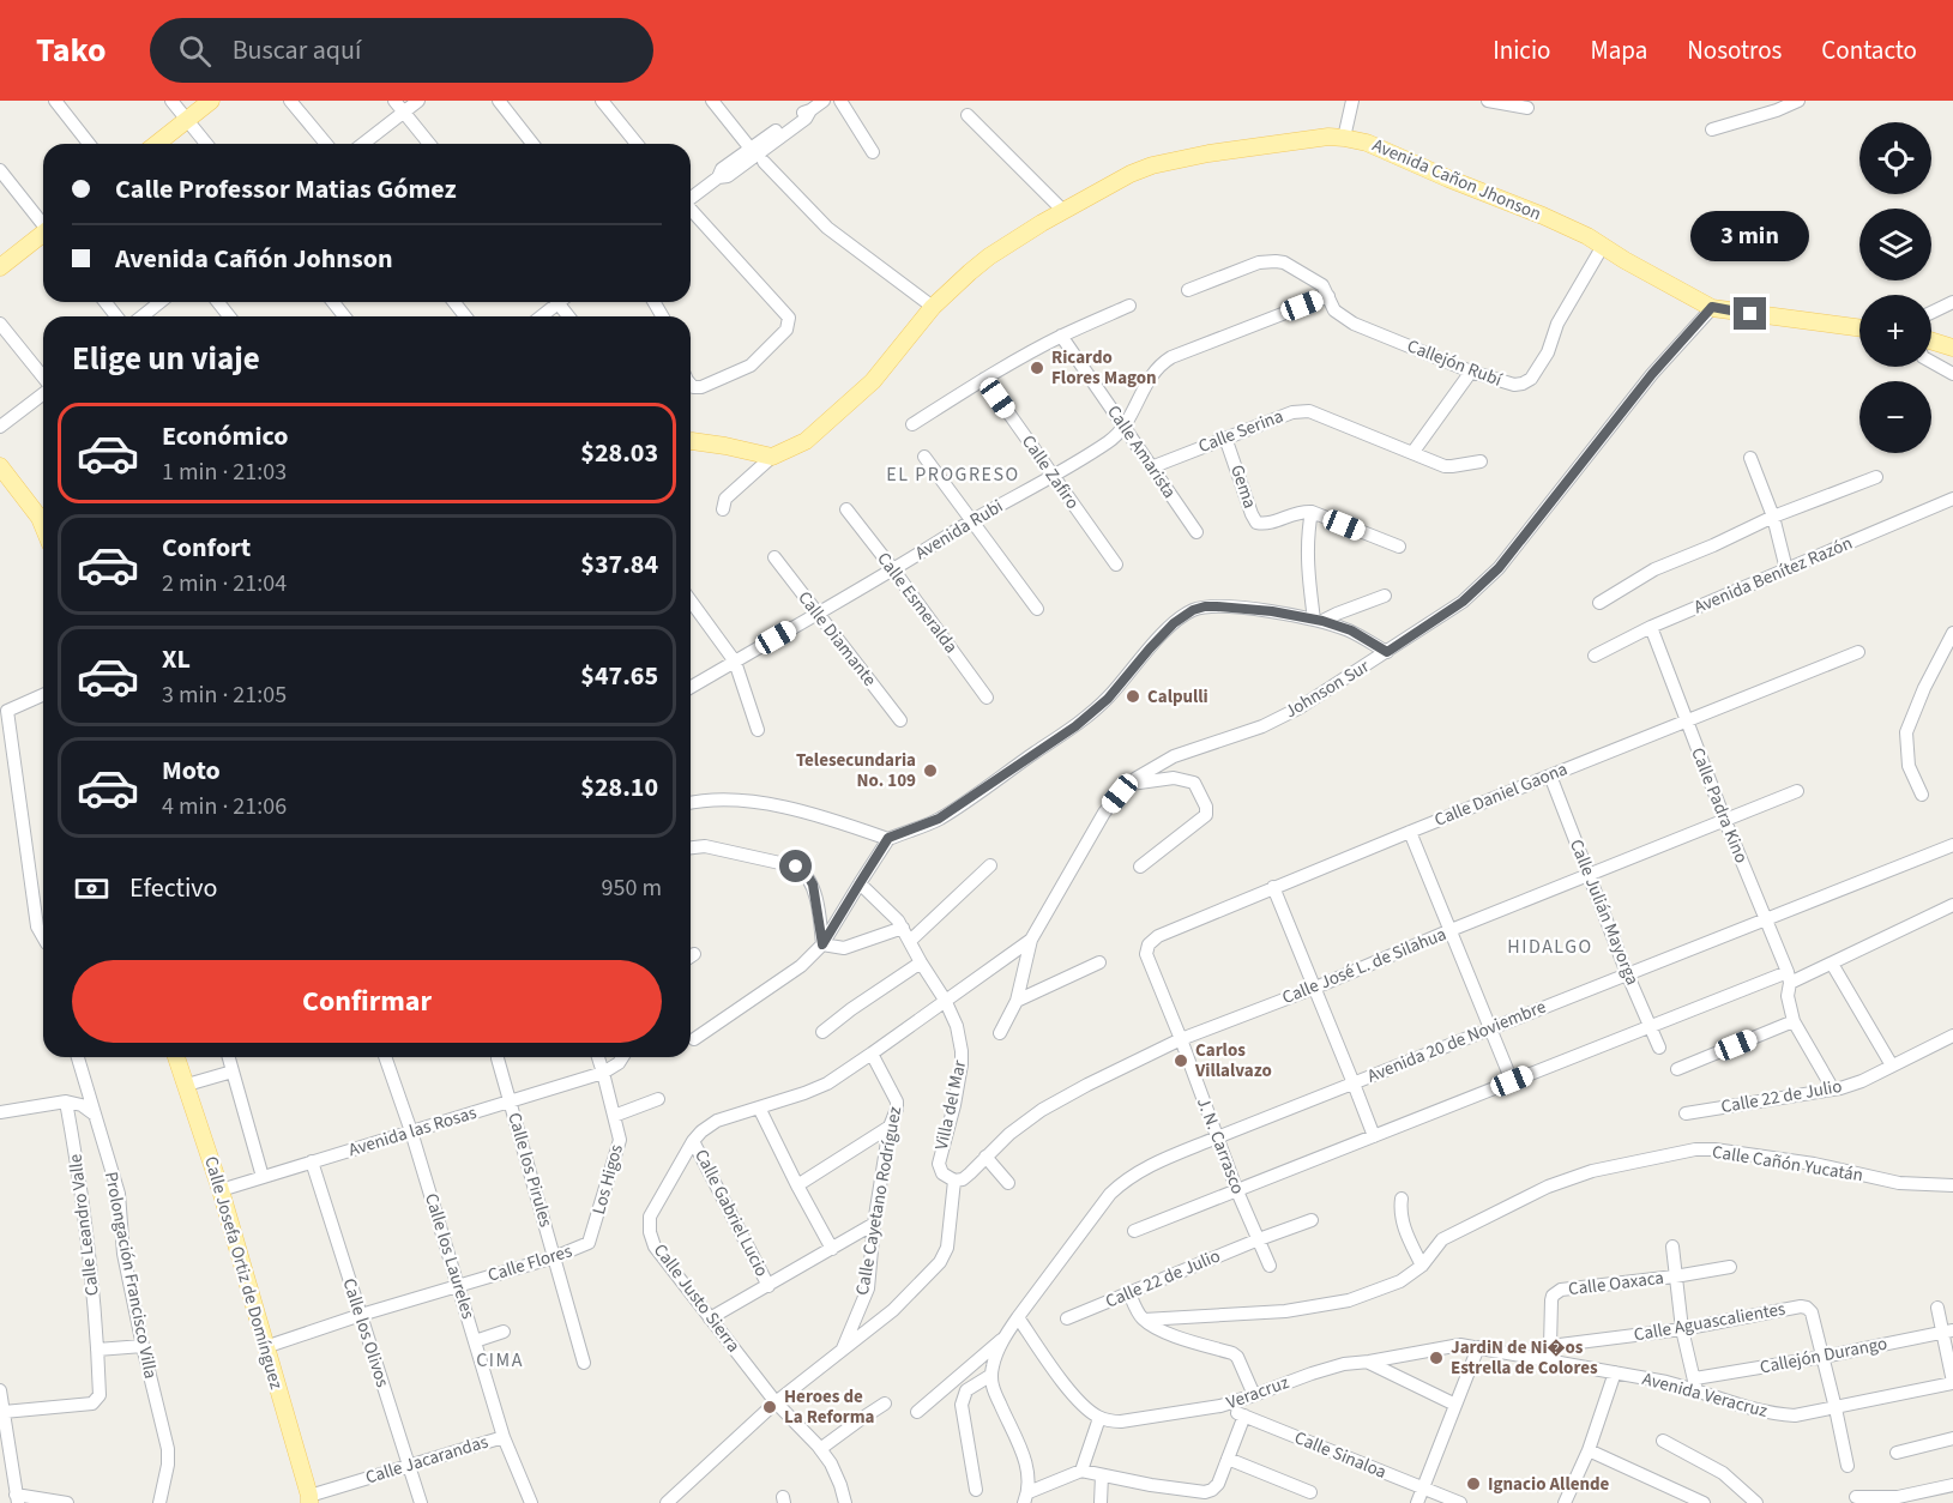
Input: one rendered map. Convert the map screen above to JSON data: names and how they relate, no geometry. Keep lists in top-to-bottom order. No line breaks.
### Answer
{"streets":{"main road":["Avenida Cañon Jhonson","Calle Josefa Ortiz de Domínguez"],"street":["Callejón Rubí","Calle Serina","Calle Amarista","Calle Zafiro","Gema","Avenida Rubi","Avenida Benítez Razón","Calle Esmeralda","Calle Diamante","Johnson Sur","Calle Daniel Gaona","Calle Padra Kino","Calle Julián Mayorga","Calle José L. de Silahua","Avenida 20 de Noviembre","Calle 22 de Julio","Villa del Mar","Avenida las Rosas","J. N. Carrasco","Calle Cañón Yucatán","Calle los Pirules","Los Higos","Calle Cayetano Rodríguez","Calle Gabriel Lucio","Calle Leandro Valle","Calle los Laureles","Calle Flores","Prolongación Francisco Villa","Calle Oaxaca","Calle Justo Sierra","Calle Aguascalientes","Calle los Olivos","Callejón Durango","Veracruz","Avenida Veracruz","Calle Sinaloa","Calle Jacarandas"]},"crossings":[["Avenida Cañon Jhonson","Callejón Rubí"],["Avenida Cañon Jhonson","Johnson Sur"],["Callejón Rubí","Avenida Rubi"],["Calle Serina","Calle Amarista"],["Calle Serina","Gema"],["Calle Amarista","Avenida Rubi"],["Calle Zafiro","Avenida Rubi"],["Avenida Rubi","Calle Esmeralda"],["Avenida Rubi","Calle Diamante"],["Avenida Benítez Razón","Calle Padra Kino"],["Johnson Sur","Calle Justo Sierra"],["Calle Daniel Gaona","Calle Padra Kino"],["Calle Daniel Gaona","Calle Julián Mayorga"],["Calle Daniel Gaona","J. N. Carrasco"],["Calle Padra Kino","Calle José L. de Silahua"],["Calle Padra Kino","Avenida 20 de Noviembre"],["Calle Julián Mayorga","Calle José L. de Silahua"],["Calle Julián Mayorga","Avenida 20 de Noviembre"],["Calle José L. de Silahua","Villa del Mar"],["Calle José L. de Silahua","J. N. Carrasco"],["Avenida 20 de Noviembre","J. N. Carrasco"],["Calle 22 de Julio","J. N. Carrasco"],["Villa del Mar","Calle Justo Sierra"],["Avenida las Rosas","Calle los Pirules"],["Avenida las Rosas","Los Higos"],["Avenida las Rosas","Calle los Laureles"],["Avenida las Rosas","Calle Josefa Ortiz de Domínguez"],["Avenida las Rosas","Calle los Olivos"],["Calle los Pirules","Calle Flores"],["Los Higos","Calle Flores"],["Calle Cayetano Rodríguez","Calle Justo Sierra"],["Calle Gabriel Lucio","Calle Justo Sierra"],["Calle los Laureles","Calle Flores"],["Calle los Laureles","Calle Jacarandas"],["Calle Flores","Calle Josefa Ortiz de Domínguez"],["Calle Flores","Calle los Olivos"],["Calle Josefa Ortiz de Domínguez","Calle Jacarandas"],["Calle Oaxaca","Calle Aguascalientes"],["Calle Aguascalientes","Callejón Durango"],["Calle Aguascalientes","Avenida Veracruz"],["Calle los Olivos","Calle Jacarandas"],["Callejón Durango","Avenida Veracruz"],["Veracruz","Avenida Veracruz"],["Veracruz","Calle Sinaloa"]],"districts":["EL PROGRESO","HIDALGO","CIMA"],"places":["Ricardo Flores Magon","Calpulli","Telesecundaria No. 109","Carlos Villalvazo","JardiN de Ni�os Estrella de Colores","Heroes de La Reforma","Ignacio Allende"],"page":{"header":"Tako","search":"Buscar aquí","nav":["Inicio","Mapa","Nosotros","Contacto"],"map_buttons":["+","−"],"banner":["Calle Professor Matias Gómez","Avenida Cañón Johnson"],"bubble":"3 min","heading":"Elige un viaje","list":[{"name":"Económico","note":"1 min · 21:03","value":"$28.03"},{"name":"Confort","note":"2 min · 21:04","value":"$37.84"},{"name":"XL","note":"3 min · 21:05","value":"$47.65"},{"name":"Moto","note":"4 min · 21:06","value":"$28.10"}],"pay":["Efectivo","950 m"],"buttons":"Confirmar"}}
